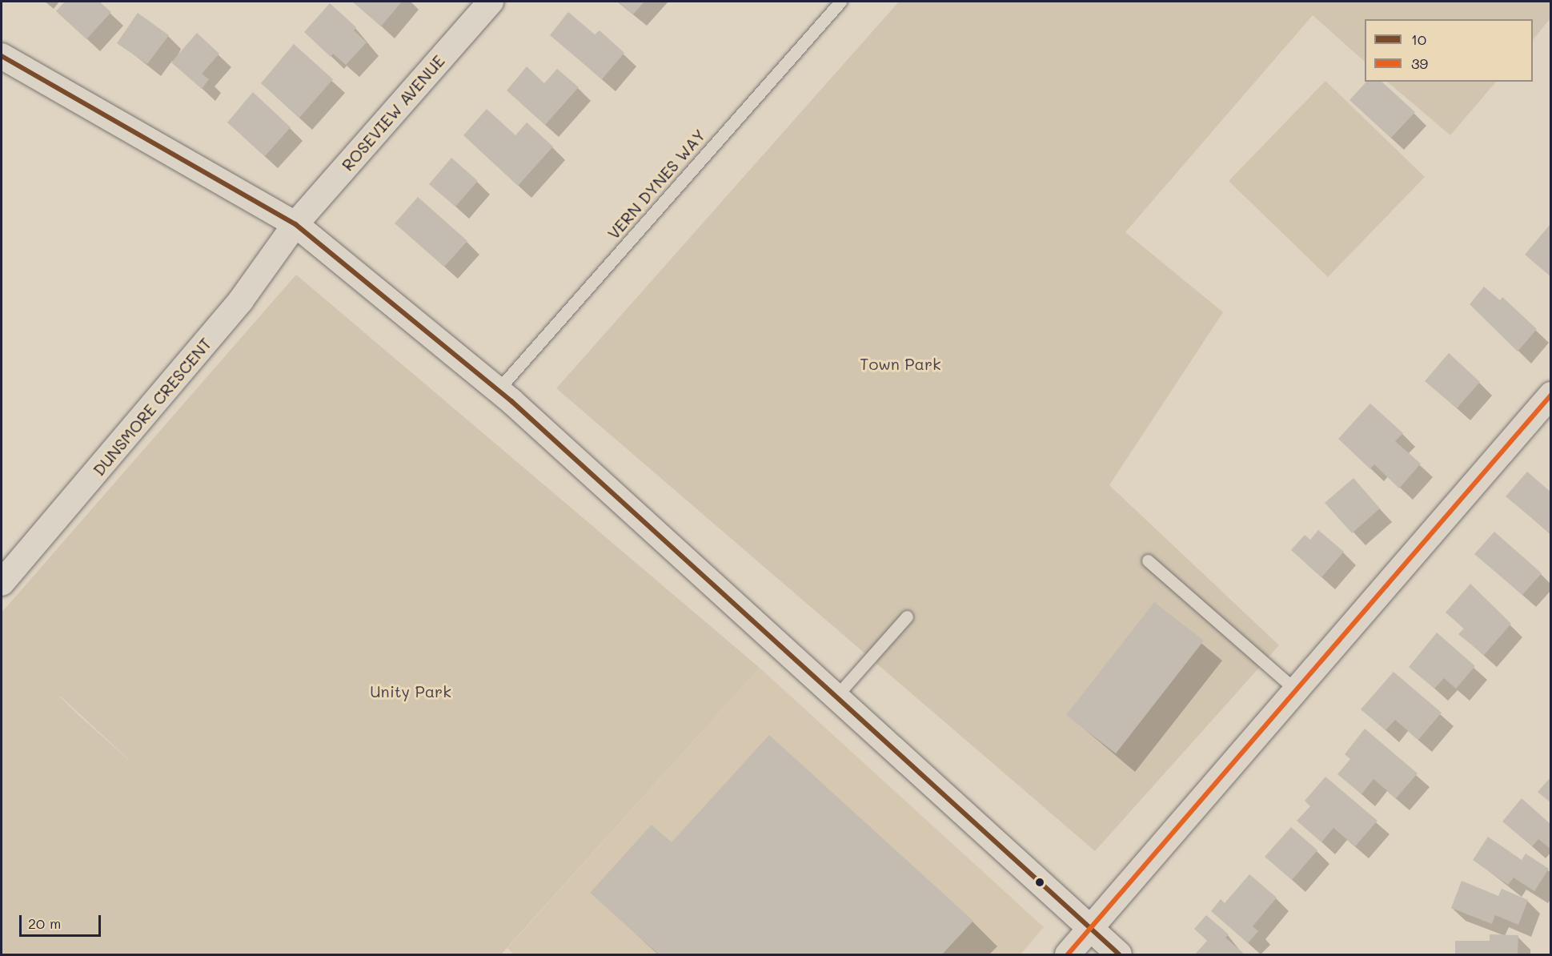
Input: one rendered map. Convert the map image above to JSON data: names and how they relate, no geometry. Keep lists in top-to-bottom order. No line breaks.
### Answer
{"streets":{"street":["ROSEVIEW AVENUE","DUNSMORE CRESCENT"],"lane":["VERN DYNES WAY"]},"crossings":[["ROSEVIEW AVENUE","DUNSMORE CRESCENT"]],"parks":["Town Park","Unity Park"],"lines":["transit line 10","transit line 39"],"legend":["10","39"],"scale_bar":"20 m"}
